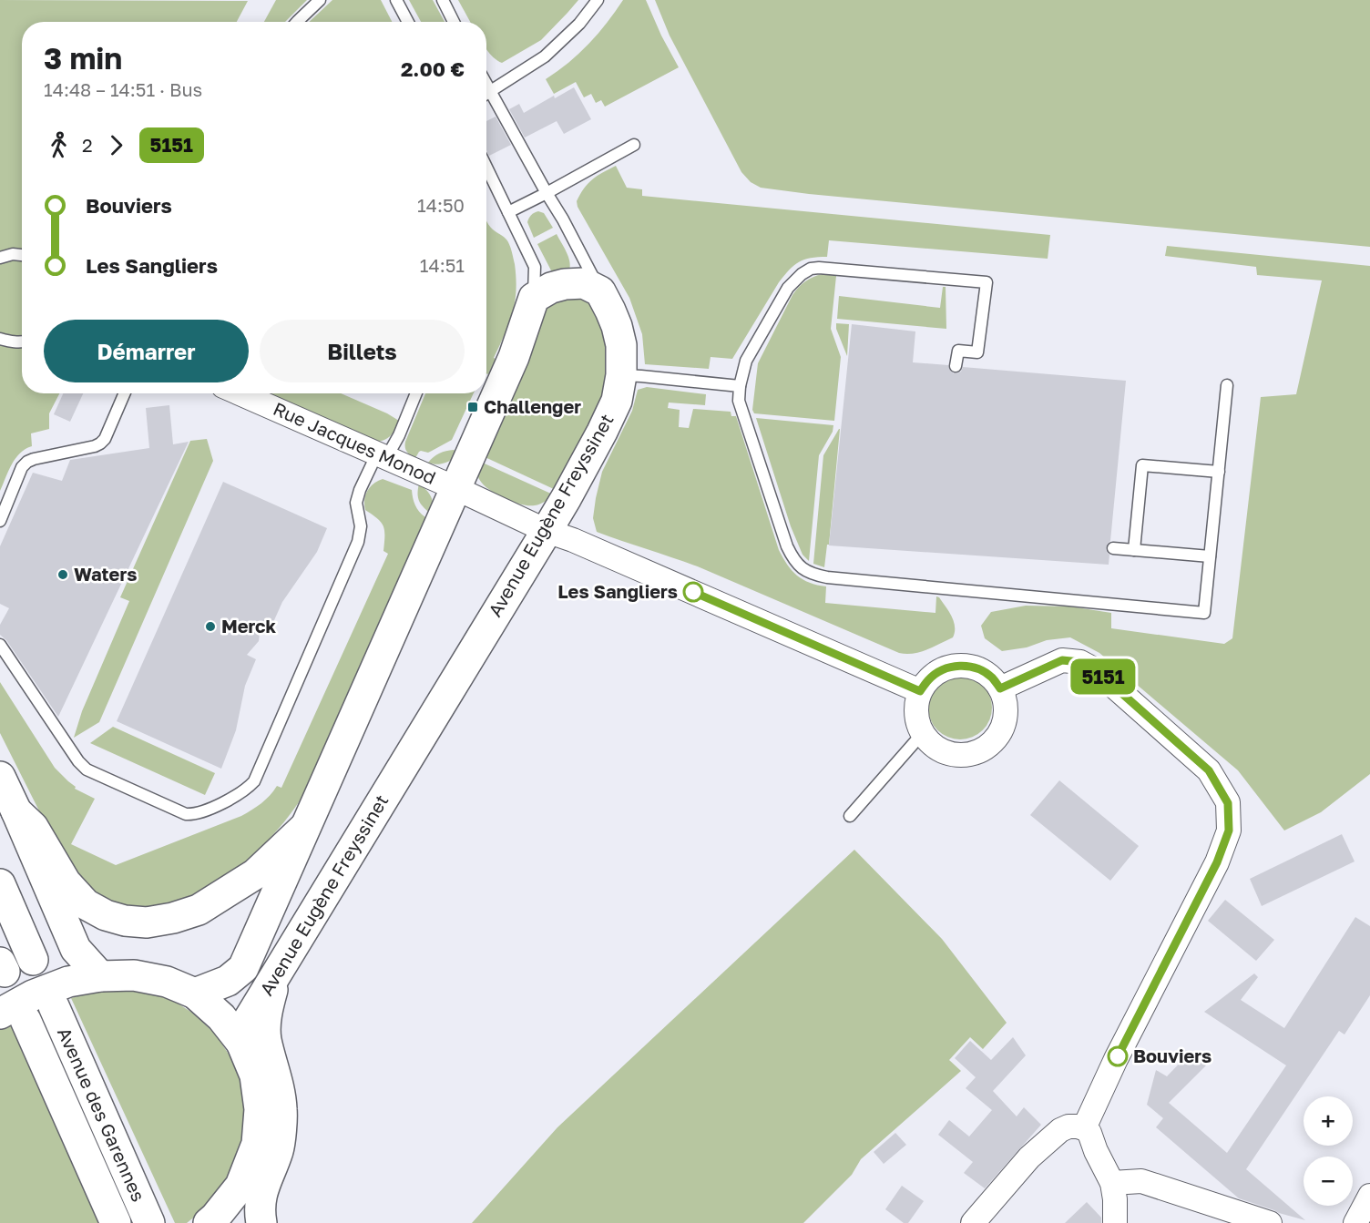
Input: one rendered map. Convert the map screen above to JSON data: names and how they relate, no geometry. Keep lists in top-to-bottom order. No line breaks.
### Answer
{"streets":{"street":["Rue Jacques Monod","Avenue Eugène Freyssinet","Avenue des Garennes"]},"crossings":[["Rue Jacques Monod","Avenue Eugène Freyssinet"]],"places":{"transit":["Challenger"],"other":["Waters","Les Sangliers","Merck","Bouviers"]},"lines":["bus line 5151"],"page":{"on_map":"5151","heading":["3 min","14:48 – 14:51 · Bus","2.00 €"],"legs":["2","5151"],"list":[{"name":"Bouviers","value":"14:50"},{"name":"Les Sangliers","value":"14:51"}],"buttons":["Démarrer","Billets"],"map_buttons":["+","−"]}}
